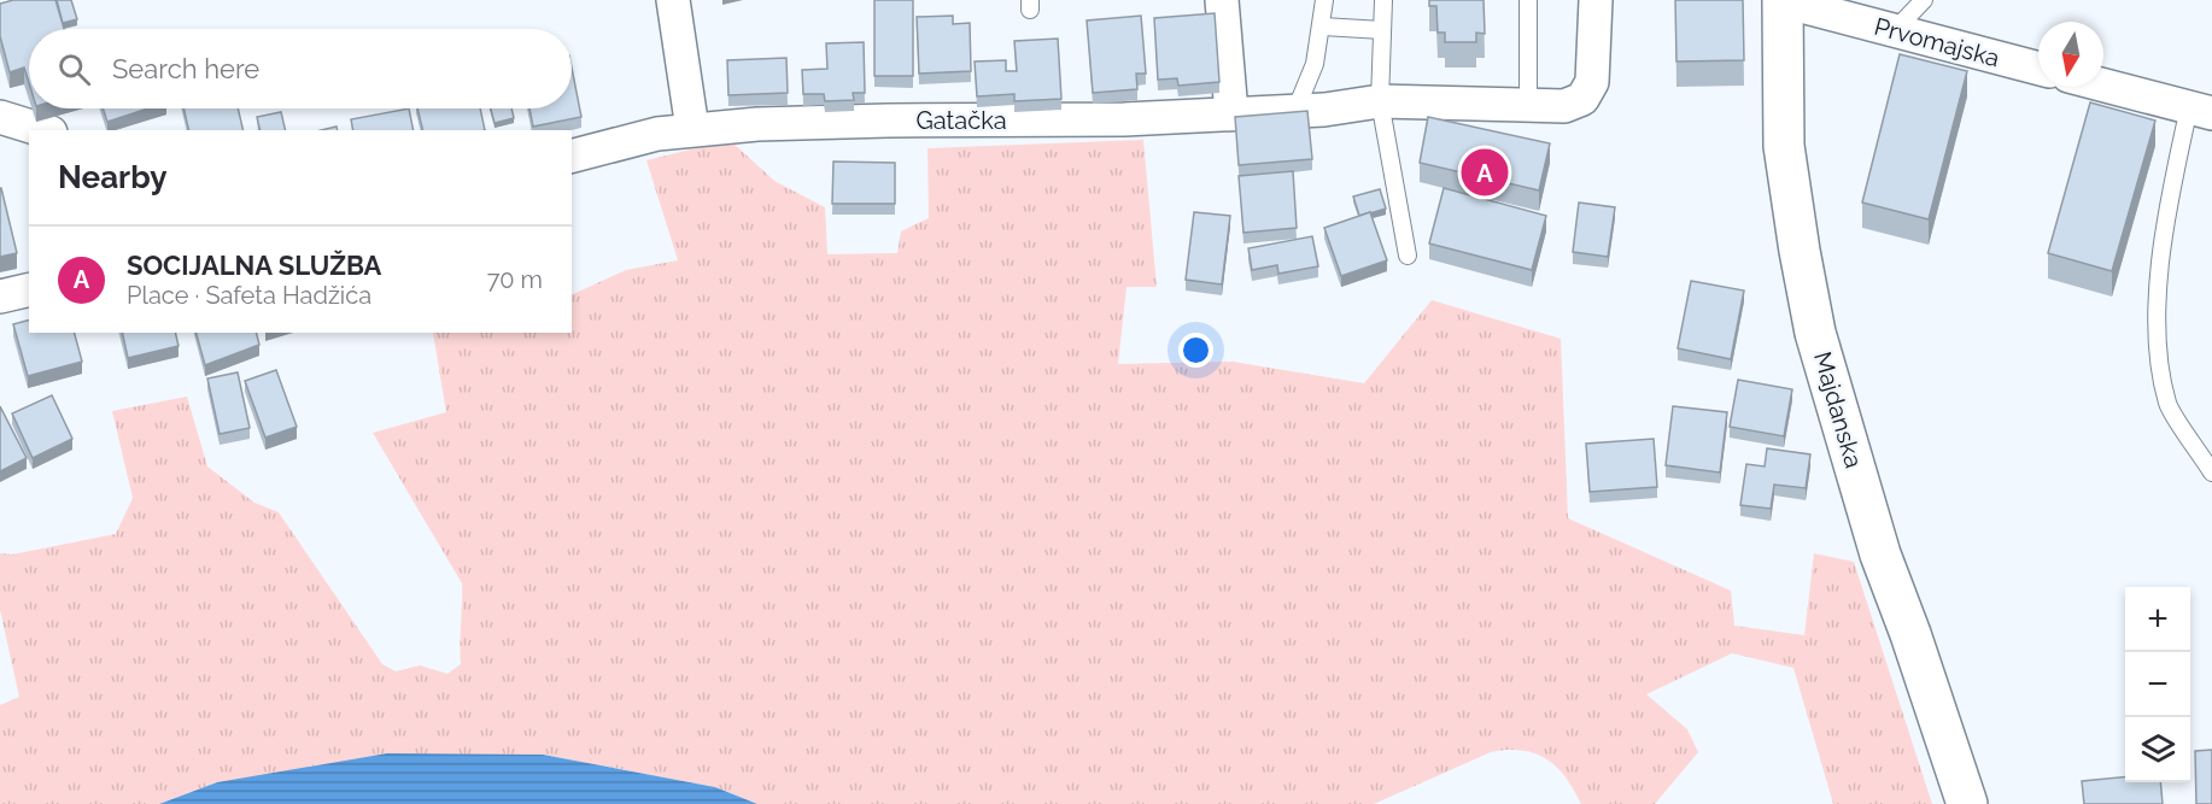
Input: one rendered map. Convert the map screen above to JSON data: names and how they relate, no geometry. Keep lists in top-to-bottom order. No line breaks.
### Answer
{"streets":{"street":["Prvomajska","Gatačka","Majdanska"]},"crossings":[["Prvomajska","Majdanska"]],"north":"bottom","page":{"search":"Search here","heading":"Nearby","pins":"A","list":[{"mark":"A","name":"SOCIJALNA SLUŽBA","note":"Place · Safeta Hadžića","value":"70 m"}],"map_buttons":["+","−"]}}
